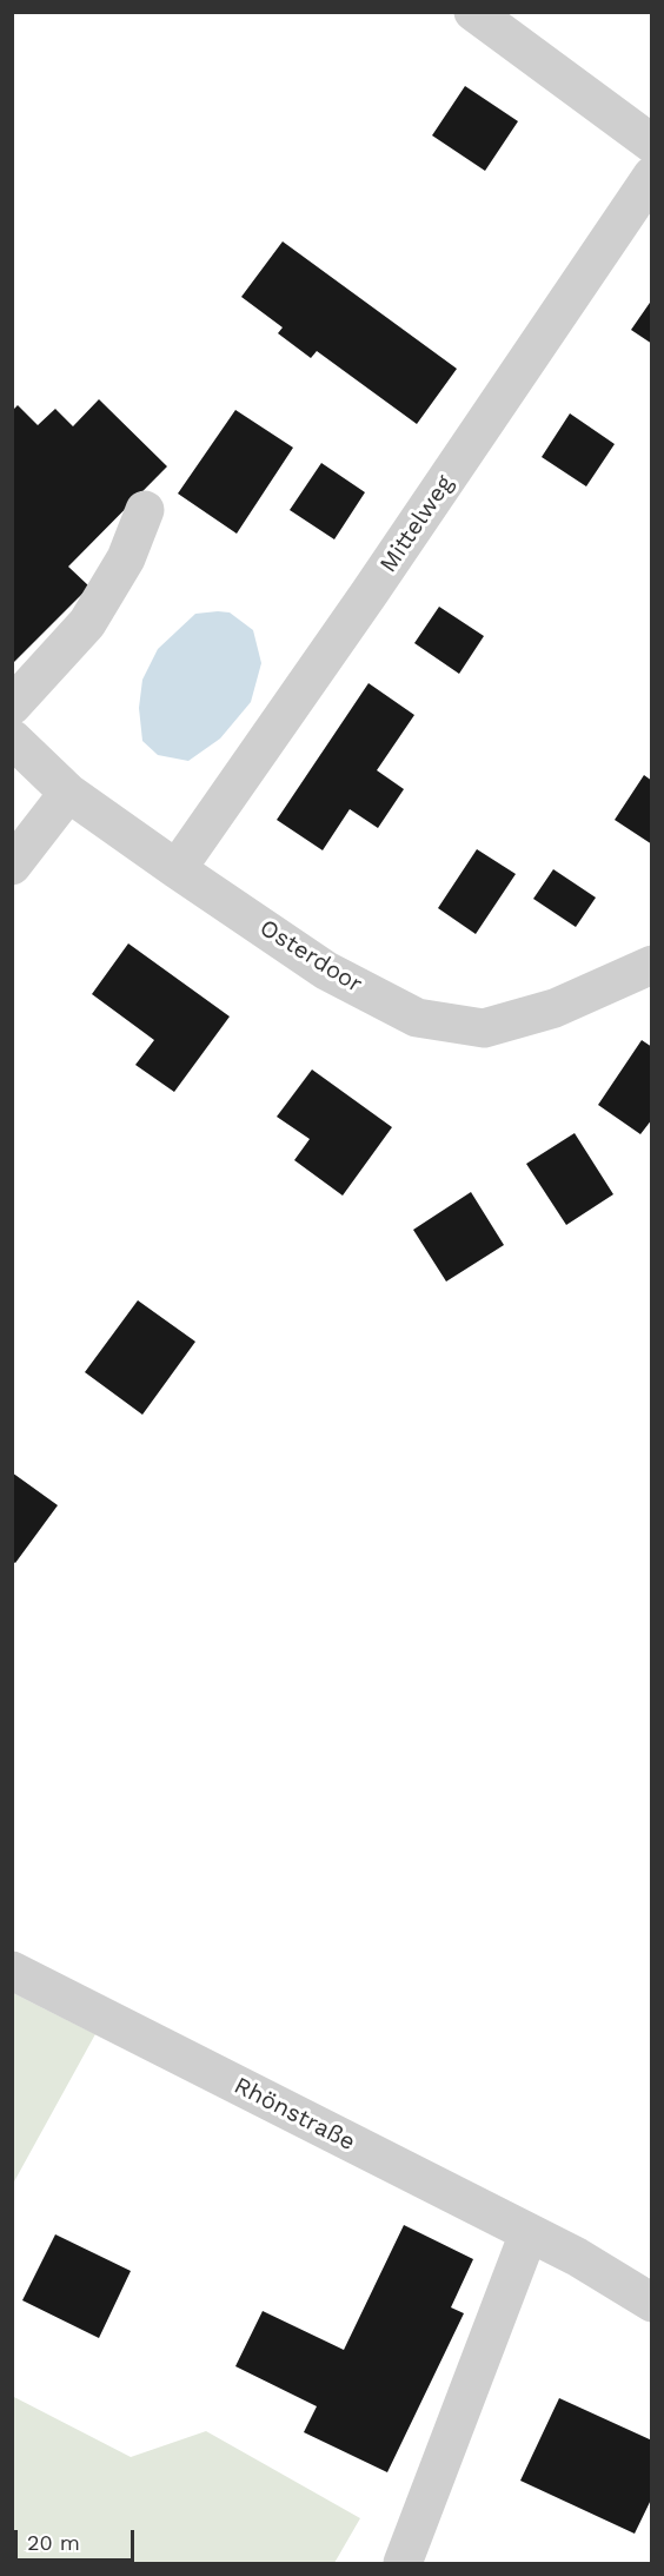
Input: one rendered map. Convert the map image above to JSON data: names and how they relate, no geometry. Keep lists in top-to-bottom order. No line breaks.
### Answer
{"streets":{"street":["Mittelweg","Osterdoor","Rhönstraße"]},"crossings":[["Mittelweg","Osterdoor"]],"scale_bar":"20 m"}
